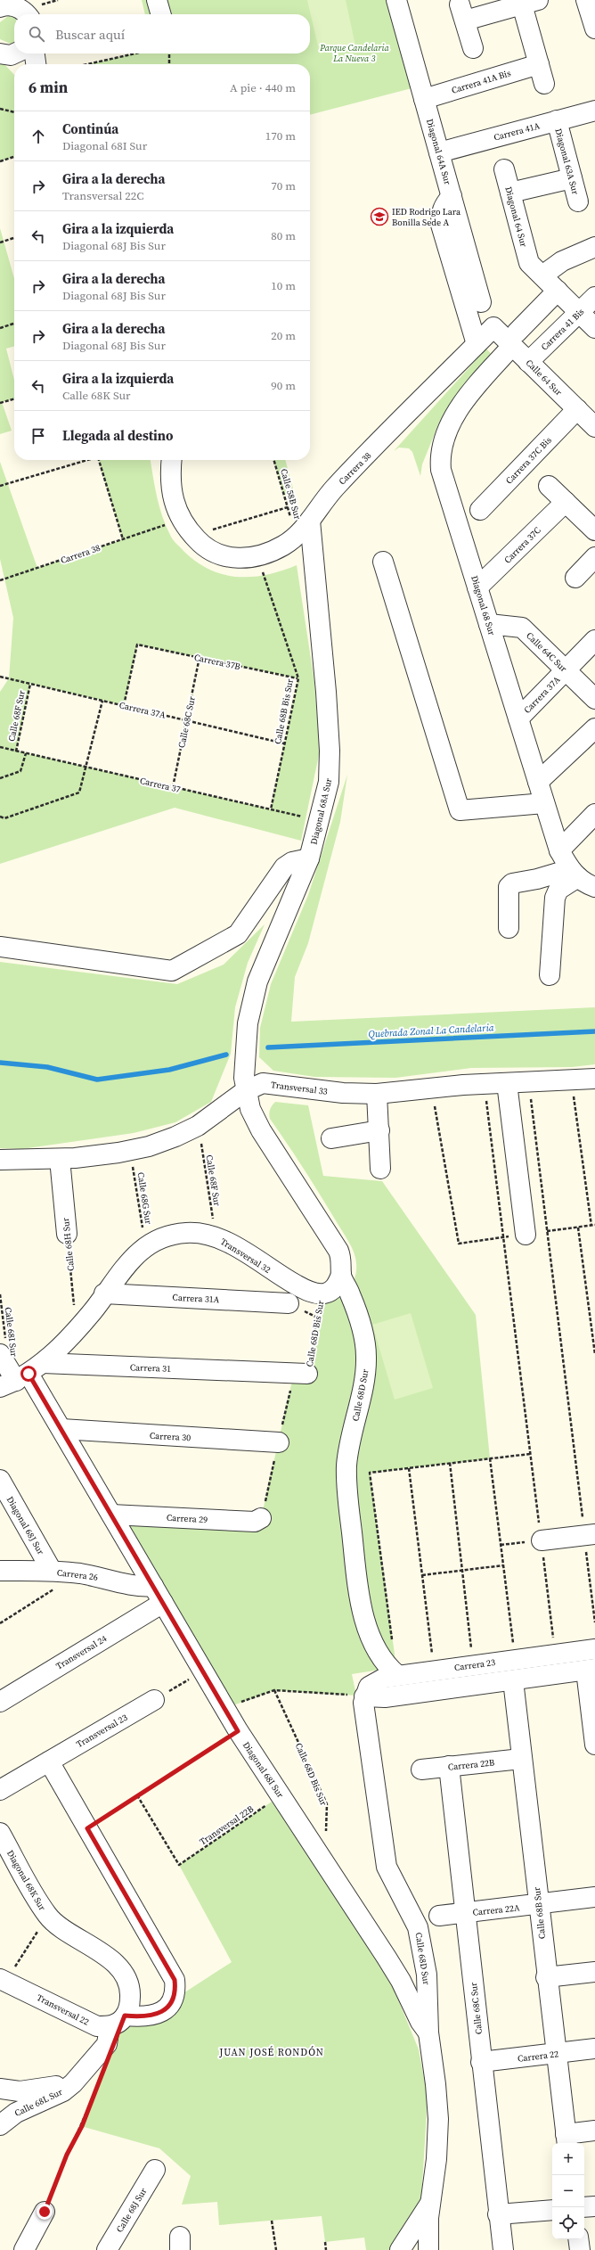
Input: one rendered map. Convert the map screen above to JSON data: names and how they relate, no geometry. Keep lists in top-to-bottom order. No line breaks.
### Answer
{"streets":{"street":["Carrera 41A Bis","Carrera 41A","Diagonal 64A Sur","Diagonal 63A Sur","Diagonal 64 Sur","Carrera 41 Bis","Calle 64 Sur","Carrera 37C Bis","Carrera 38","Carrera 37C","Diagonal 68 Sur","Calle 64C Sur","Carrera 37A","Calle 68C Sur","Diagonal 68A Sur","Transversal 33","Calle 68H Sur","Transversal 32","Carrera 31A","Carrera 31","Calle 68D Sur","Carrera 30","Carrera 29","Diagonal 68J Sur","Carrera 26","Transversal 24","Carrera 23","Transversal 23","Carrera 22B","Diagonal 68I Sur","Diagonal 68K Sur","Carrera 22A","Calle 68B Sur","Transversal 22","Carrera 22","Calle 68L Sur","Calle 68J Sur"],"path":["Calle 58B Sur","Carrera 37B","Calle 68B Bis Sur","Calle 68F Sur","Carrera 37","Calle 68G Sur","Calle 68I Sur","Calle 68D Bis Sur","Transversal 22B"]},"crossings":[["Carrera 41A Bis","Diagonal 64A Sur"],["Carrera 41A","Diagonal 64A Sur"],["Carrera 41A","Diagonal 63A Sur"],["Carrera 41 Bis","Calle 64 Sur"],["Calle 64 Sur","Carrera 37C Bis"],["Calle 64 Sur","Carrera 38"],["Calle 64 Sur","Diagonal 68 Sur"],["Carrera 38","Calle 58B Sur"],["Carrera 38","Calle 68B Bis Sur"],["Carrera 38","Diagonal 68A Sur"],["Carrera 37C","Diagonal 68 Sur"],["Diagonal 68 Sur","Calle 64C Sur"],["Diagonal 68 Sur","Carrera 37A"],["Calle 64C Sur","Carrera 37A"],["Carrera 37B","Carrera 37A"],["Carrera 37B","Calle 68B Bis Sur"],["Carrera 37B","Calle 68C Sur"],["Carrera 37A","Calle 68B Bis Sur"],["Carrera 37A","Calle 68F Sur"],["Carrera 37A","Calle 68C Sur"],["Calle 68B Bis Sur","Carrera 37"],["Calle 68F Sur","Carrera 37"],["Calle 68F Sur","Transversal 33"],["Calle 68F Sur","Transversal 32"],["Calle 68C Sur","Carrera 37"],["Calle 68C Sur","Carrera 22B"],["Calle 68C Sur","Carrera 22A"],["Calle 68C Sur","Carrera 22"],["Carrera 37","Diagonal 68A Sur"],["Diagonal 68A Sur","Transversal 33"],["Diagonal 68A Sur","Calle 68D Sur"],["Transversal 33","Calle 68G Sur"],["Transversal 33","Calle 68H Sur"],["Transversal 33","Calle 68D Sur"],["Calle 68G Sur","Transversal 32"],["Calle 68H Sur","Transversal 32"],["Transversal 32","Carrera 31A"],["Transversal 32","Calle 68D Bis Sur"],["Transversal 32","Carrera 31"],["Transversal 32","Diagonal 68I Sur"],["Calle 68I Sur","Diagonal 68I Sur"],["Calle 68D Bis Sur","Carrera 31"],["Calle 68D Bis Sur","Diagonal 68I Sur"],["Carrera 31","Diagonal 68I Sur"],["Calle 68D Sur","Carrera 23"],["Calle 68D Sur","Diagonal 68I Sur"],["Carrera 30","Diagonal 68I Sur"],["Carrera 29","Diagonal 68I Sur"],["Diagonal 68J Sur","Carrera 26"],["Carrera 26","Diagonal 68I Sur"],["Transversal 24","Diagonal 68I Sur"],["Carrera 22B","Calle 68B Sur"],["Diagonal 68I Sur","Transversal 22B"],["Carrera 22A","Calle 68B Sur"],["Calle 68B Sur","Carrera 22"],["Transversal 22","Calle 68L Sur"]],"districts":["JUAN JOSÉ RONDÓN"],"water":["Quebrada Zonal La Candelaria"],"parks":["Parque Candelaria La Nueva 3"],"places":{"school or university":["IED Rodrigo Lara Bonilla Sede A"]},"page":{"search":"Buscar aquí","heading":["6 min","A pie · 440 m"],"list":[["Continúa","Diagonal 68I Sur","170 m"],["Gira a la derecha","Transversal 22C","70 m"],["Gira a la izquierda","Diagonal 68J Bis Sur","80 m"],["Gira a la derecha","Diagonal 68J Bis Sur","10 m"],["Gira a la derecha","Diagonal 68J Bis Sur","20 m"],["Gira a la izquierda","Calle 68K Sur","90 m"],"Llegada al destino"],"map_buttons":["+","−"]}}
